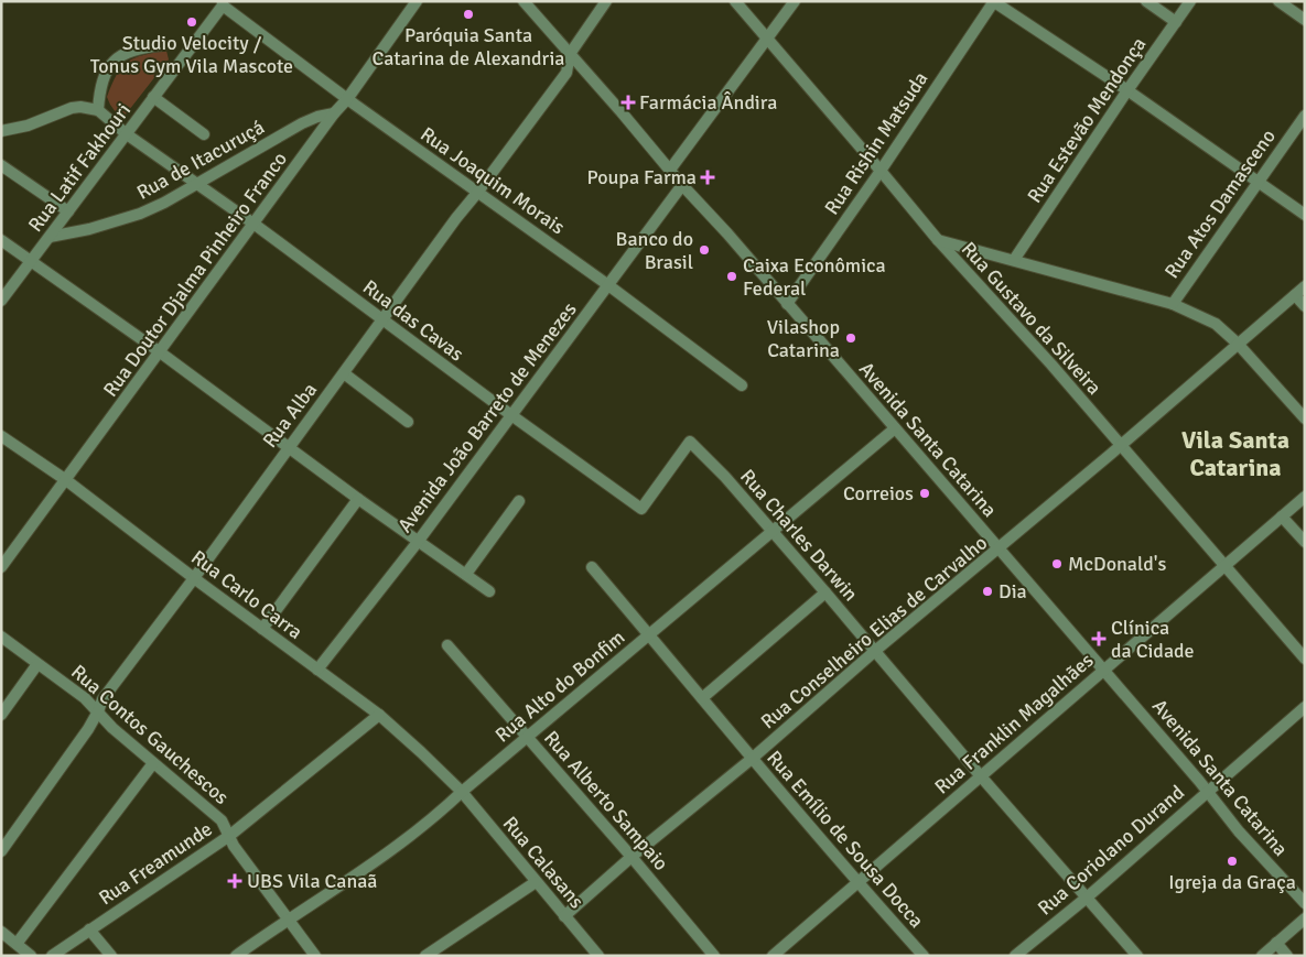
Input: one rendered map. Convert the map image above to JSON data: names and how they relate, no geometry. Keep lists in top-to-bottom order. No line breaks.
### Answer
{"streets":{"street":["Rua Estevão Mendonça","Rua Rishin Matsuda","Rua de Itacuruçá","Rua Latif Fakhouri","Rua Joaquim Morais","Rua Atos Damasceno","Rua Doutor Djalma Pinheiro Franco","Rua Gustavo da Silveira","Rua das Cavas","Rua Alba","Avenida João Barreto de Menezes","Avenida Santa Catarina","Rua Charles Darwin","Rua Carlo Carra","Rua Conselheiro Elias de Carvalho","Rua Alto do Bonfim","Rua Franklin Magalhães","Rua Contos Gauchescos","Rua Alberto Sampaio","Rua Emílio de Sousa Docca","Rua Coriolano Durand","Rua Calasans","Rua Freamunde"]},"crossings":[["Rua Estevão Mendonça","Rua Atos Damasceno"],["Rua Rishin Matsuda","Rua Gustavo da Silveira"],["Rua Rishin Matsuda","Avenida Santa Catarina"],["Rua de Itacuruçá","Rua Latif Fakhouri"],["Rua de Itacuruçá","Rua Doutor Djalma Pinheiro Franco"],["Rua de Itacuruçá","Rua das Cavas"],["Rua Latif Fakhouri","Rua Joaquim Morais"],["Rua Latif Fakhouri","Rua das Cavas"],["Rua Joaquim Morais","Rua Doutor Djalma Pinheiro Franco"],["Rua Joaquim Morais","Rua Alba"],["Rua Joaquim Morais","Avenida João Barreto de Menezes"],["Rua Atos Damasceno","Rua Gustavo da Silveira"],["Rua Doutor Djalma Pinheiro Franco","Rua das Cavas"],["Rua Doutor Djalma Pinheiro Franco","Rua Carlo Carra"],["Rua Gustavo da Silveira","Rua Conselheiro Elias de Carvalho"],["Rua Gustavo da Silveira","Rua Franklin Magalhães"],["Rua das Cavas","Rua Alba"],["Rua das Cavas","Avenida João Barreto de Menezes"],["Rua das Cavas","Rua Charles Darwin"],["Rua Alba","Avenida Santa Catarina"],["Rua Alba","Rua Carlo Carra"],["Rua Alba","Rua Contos Gauchescos"],["Avenida João Barreto de Menezes","Avenida Santa Catarina"],["Avenida João Barreto de Menezes","Rua Carlo Carra"],["Avenida Santa Catarina","Rua Conselheiro Elias de Carvalho"],["Avenida Santa Catarina","Rua Alto do Bonfim"],["Avenida Santa Catarina","Rua Franklin Magalhães"],["Avenida Santa Catarina","Rua Coriolano Durand"],["Rua Charles Darwin","Rua Conselheiro Elias de Carvalho"],["Rua Charles Darwin","Rua Alto do Bonfim"],["Rua Charles Darwin","Rua Franklin Magalhães"],["Rua Charles Darwin","Rua Coriolano Durand"],["Rua Carlo Carra","Rua Alto do Bonfim"],["Rua Carlo Carra","Rua Calasans"],["Rua Carlo Carra","Rua Freamunde"],["Rua Conselheiro Elias de Carvalho","Rua Alberto Sampaio"],["Rua Conselheiro Elias de Carvalho","Rua Emílio de Sousa Docca"],["Rua Conselheiro Elias de Carvalho","Rua Calasans"],["Rua Alto do Bonfim","Rua Contos Gauchescos"],["Rua Alto do Bonfim","Rua Alberto Sampaio"],["Rua Alto do Bonfim","Rua Emílio de Sousa Docca"],["Rua Alto do Bonfim","Rua Calasans"],["Rua Franklin Magalhães","Rua Emílio de Sousa Docca"],["Rua Contos Gauchescos","Rua Freamunde"]],"districts":["Vila Santa Catarina"],"places":{"other":["Paróquia Santa Catarina de Alexandria","Studio Velocity / Tonus Gym Vila Mascote","Banco do Brasil","Caixa Econômica Federal","Vilashop Catarina","Correios","McDonald's","Dia","Igreja da Graça"],"health":["Farmácia Ândira","Poupa Farma","Clínica da Cidade","UBS Vila Canaã"]}}
